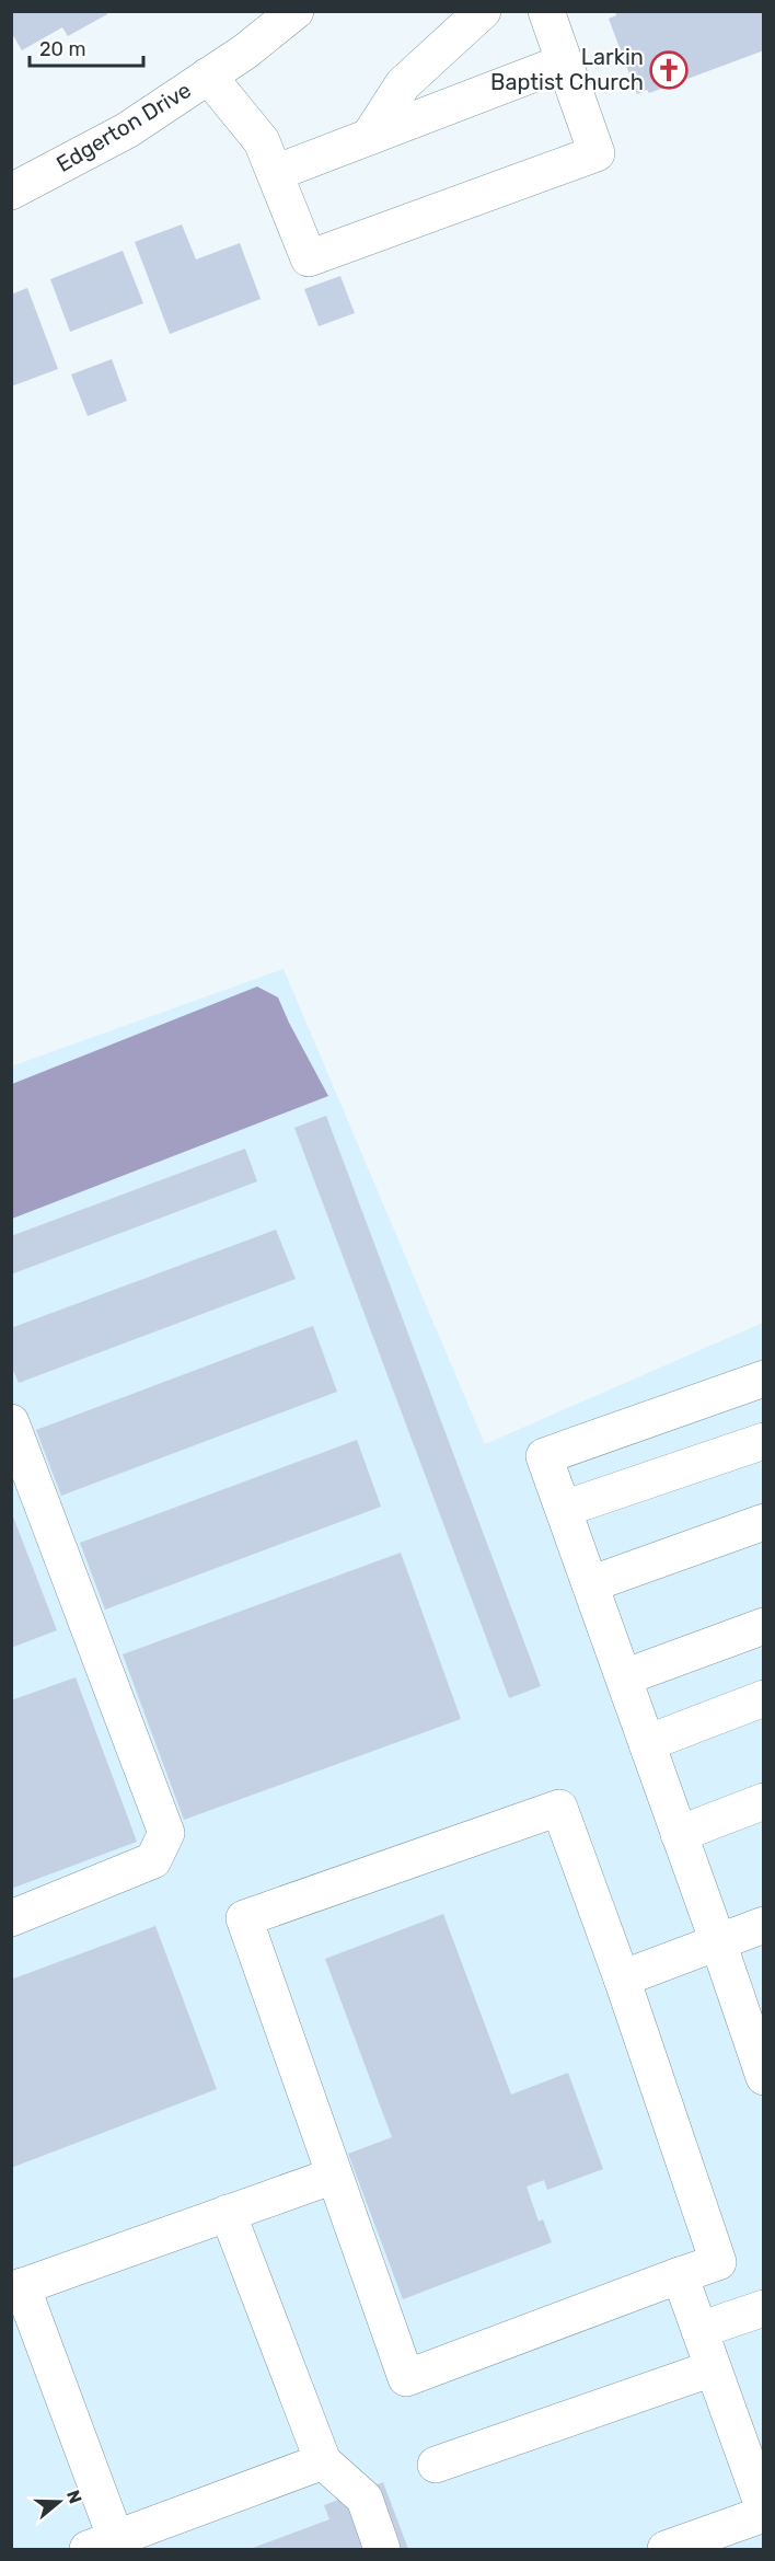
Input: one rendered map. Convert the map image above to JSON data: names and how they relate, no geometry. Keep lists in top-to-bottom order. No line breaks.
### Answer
{"streets":{"street":["Edgerton Drive"]},"places":{"church":["Larkin Baptist Church"]},"scale_bar":"20 m","north":"right"}
